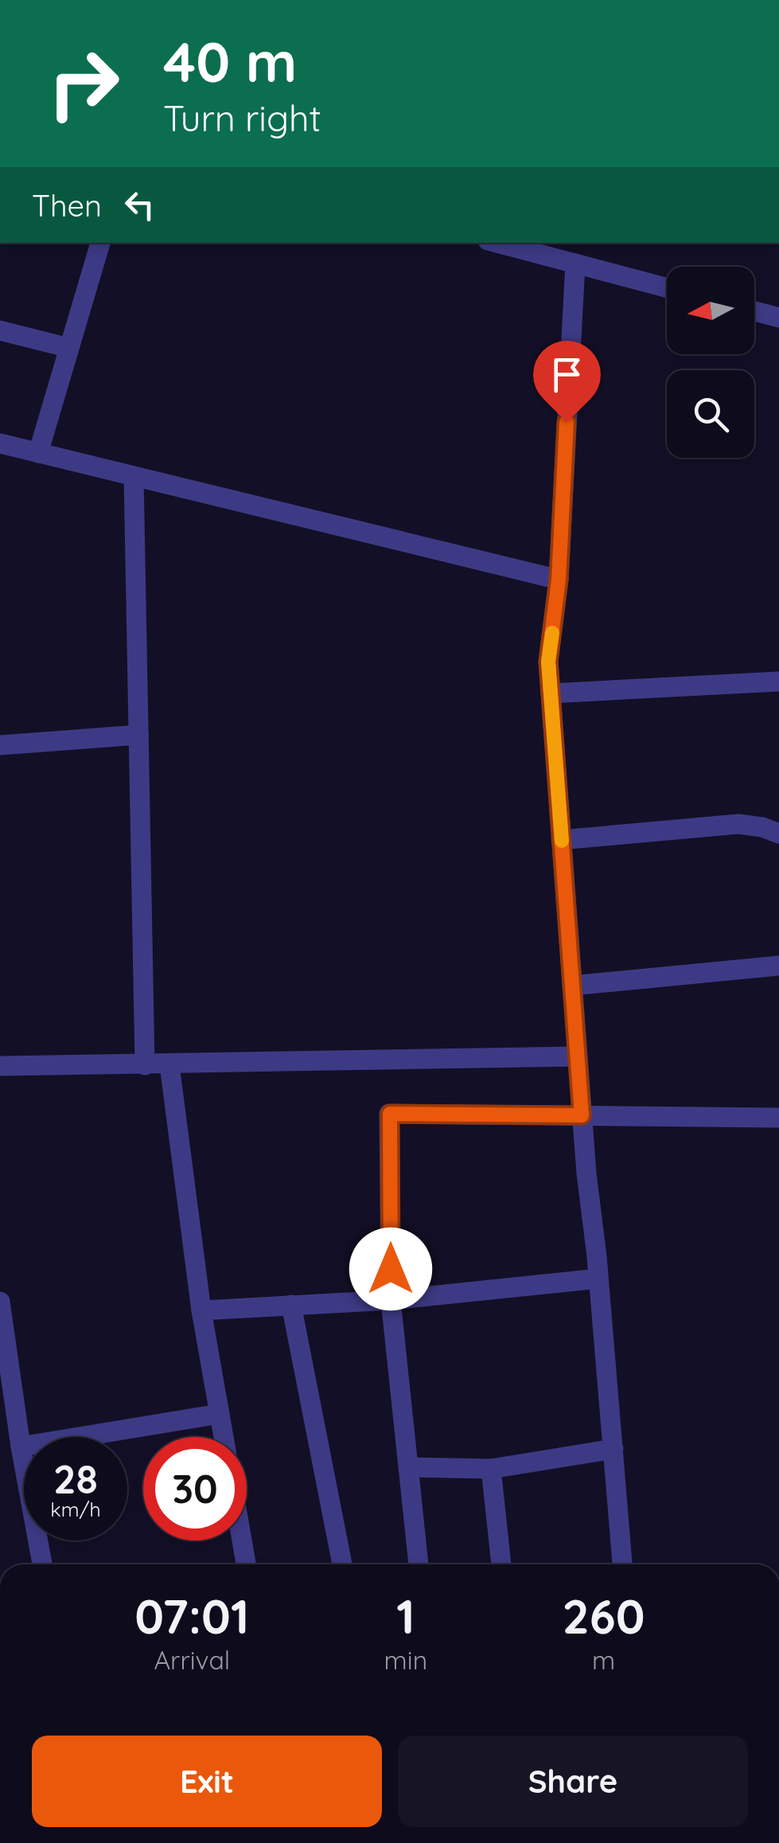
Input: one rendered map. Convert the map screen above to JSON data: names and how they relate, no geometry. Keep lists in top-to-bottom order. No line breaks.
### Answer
{"north":"left","page":{"turn":["40 m","Turn right"],"then":"Then","speed":"28 km/h","limit":"30","eta":["07:01","Arrival","1","min","260","m"],"buttons":["Exit","Share"]}}
